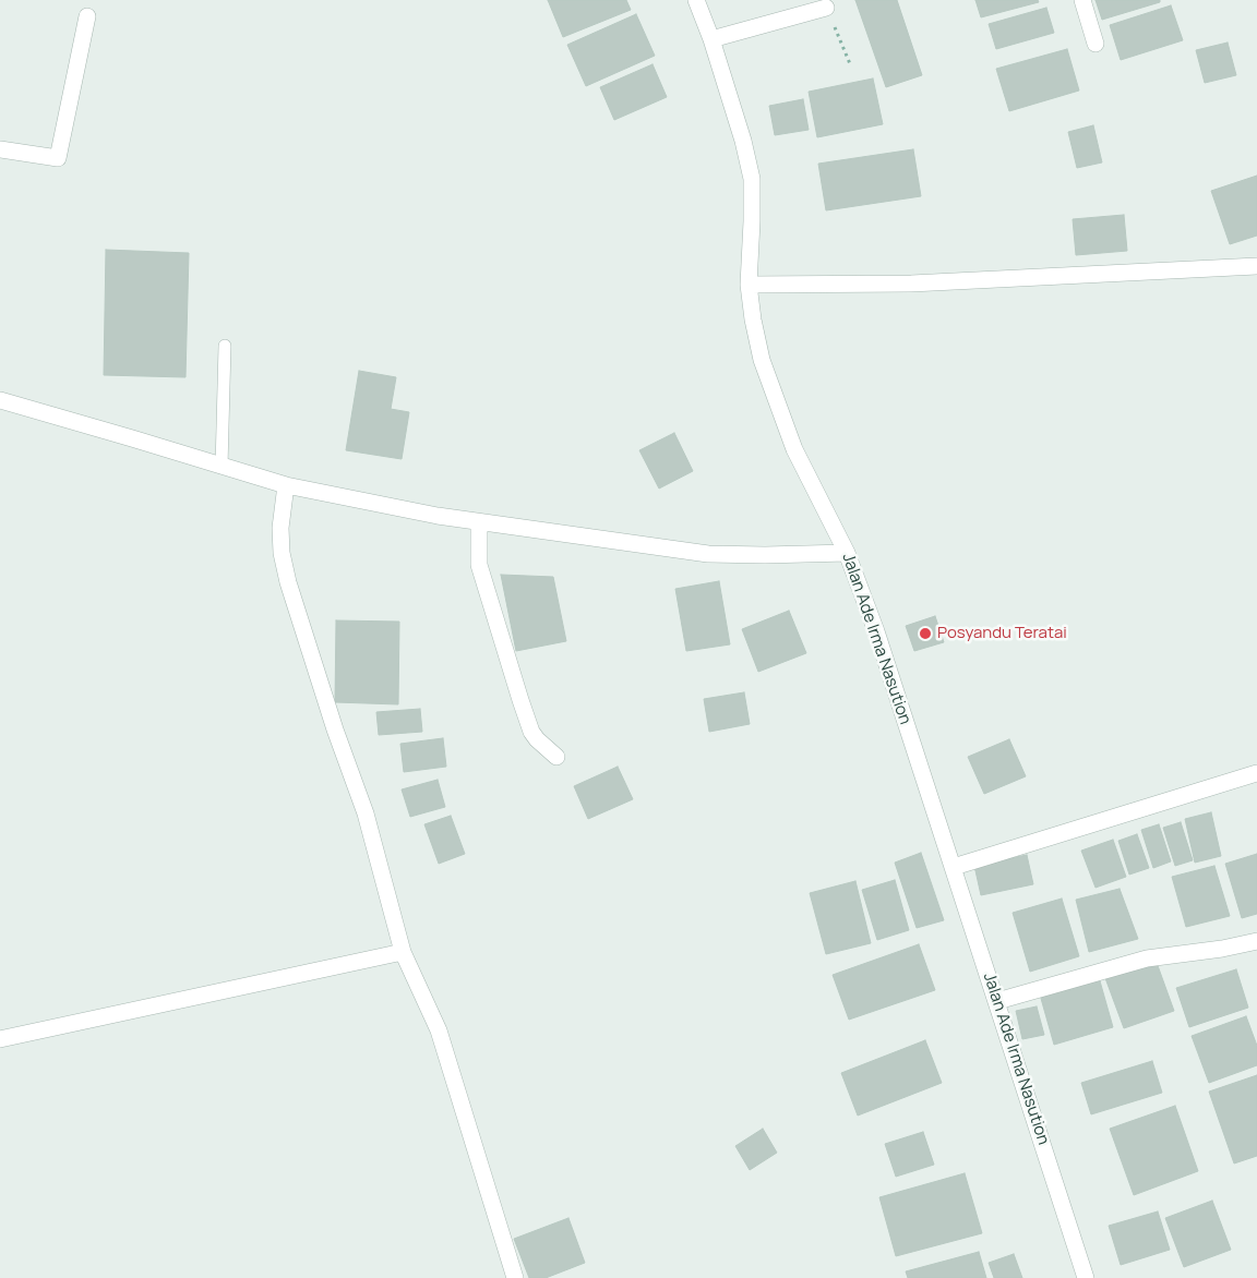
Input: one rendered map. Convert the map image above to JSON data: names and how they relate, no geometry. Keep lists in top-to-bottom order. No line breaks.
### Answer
{"streets":{"street":["Jalan Ade Irma Nasution"]},"places":["Posyandu Teratai"]}
